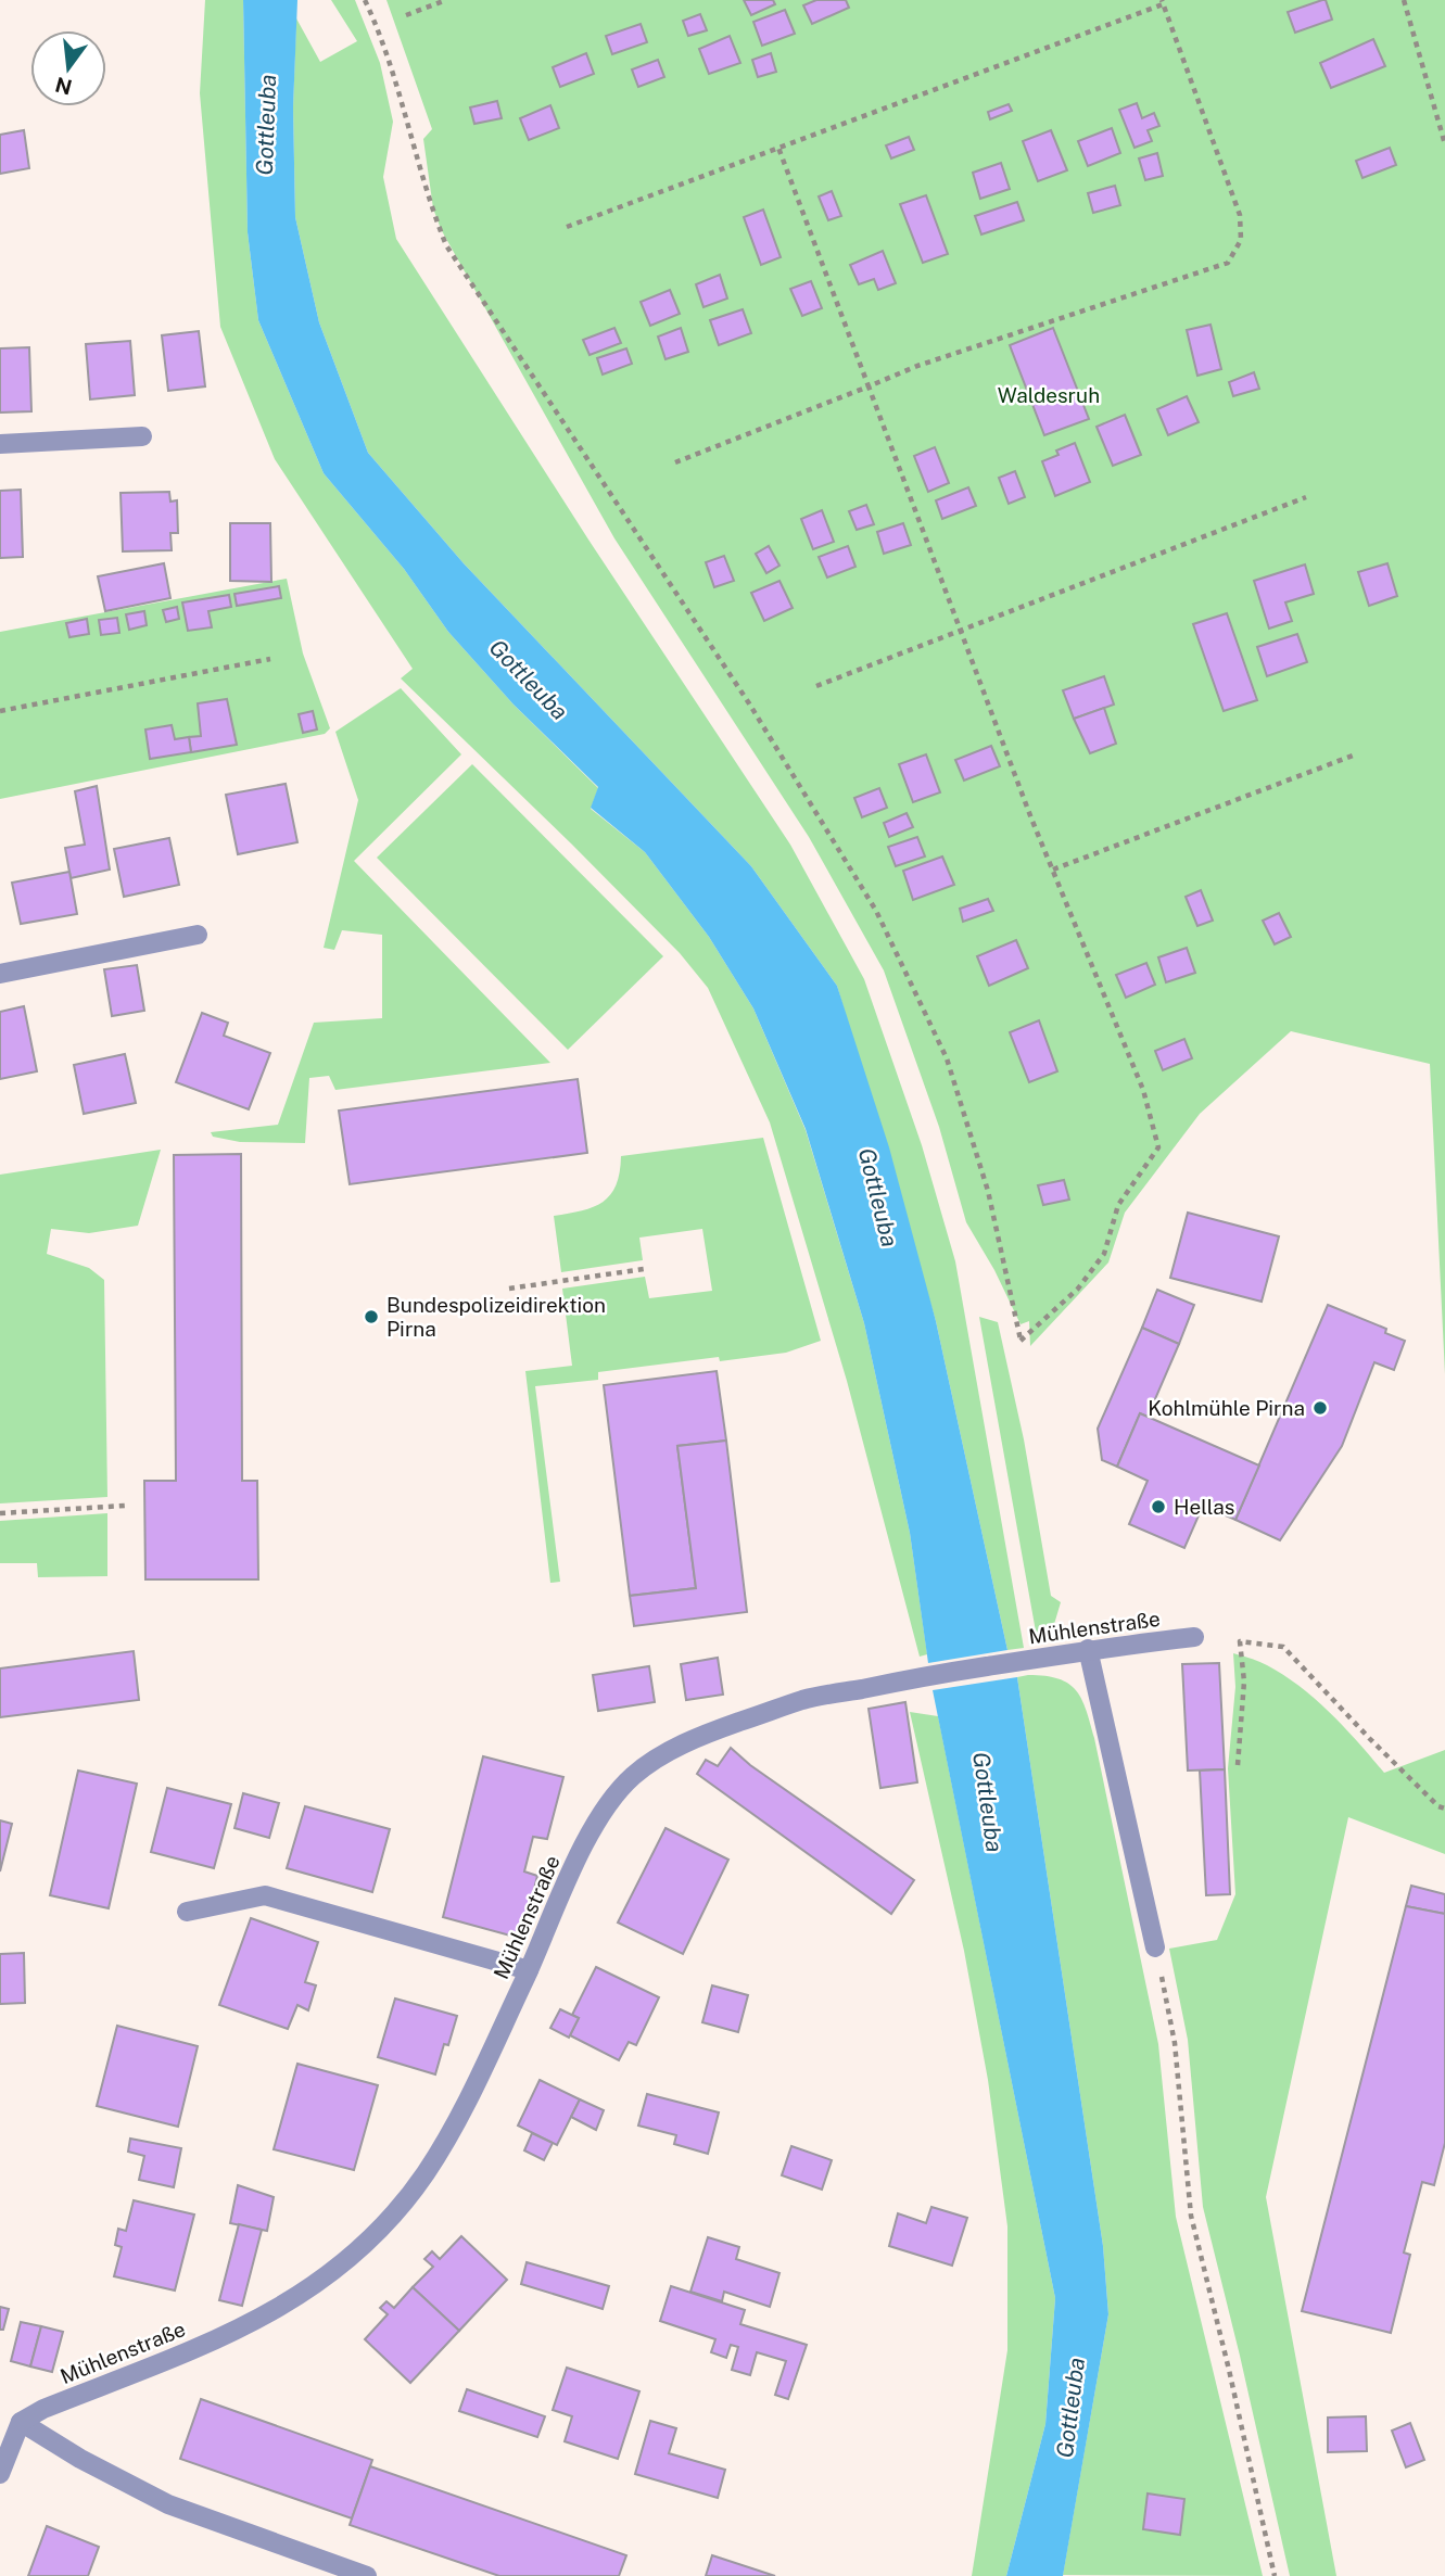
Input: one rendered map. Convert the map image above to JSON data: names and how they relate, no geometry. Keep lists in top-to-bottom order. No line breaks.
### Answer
{"streets":{"street":["Mühlenstraße"]},"water":["Gottleuba"],"parks":["Waldesruh"],"places":["Bundespolizeidirektion Pirna","Kohlmühle Pirna","Hellas"],"north":"bottom"}
